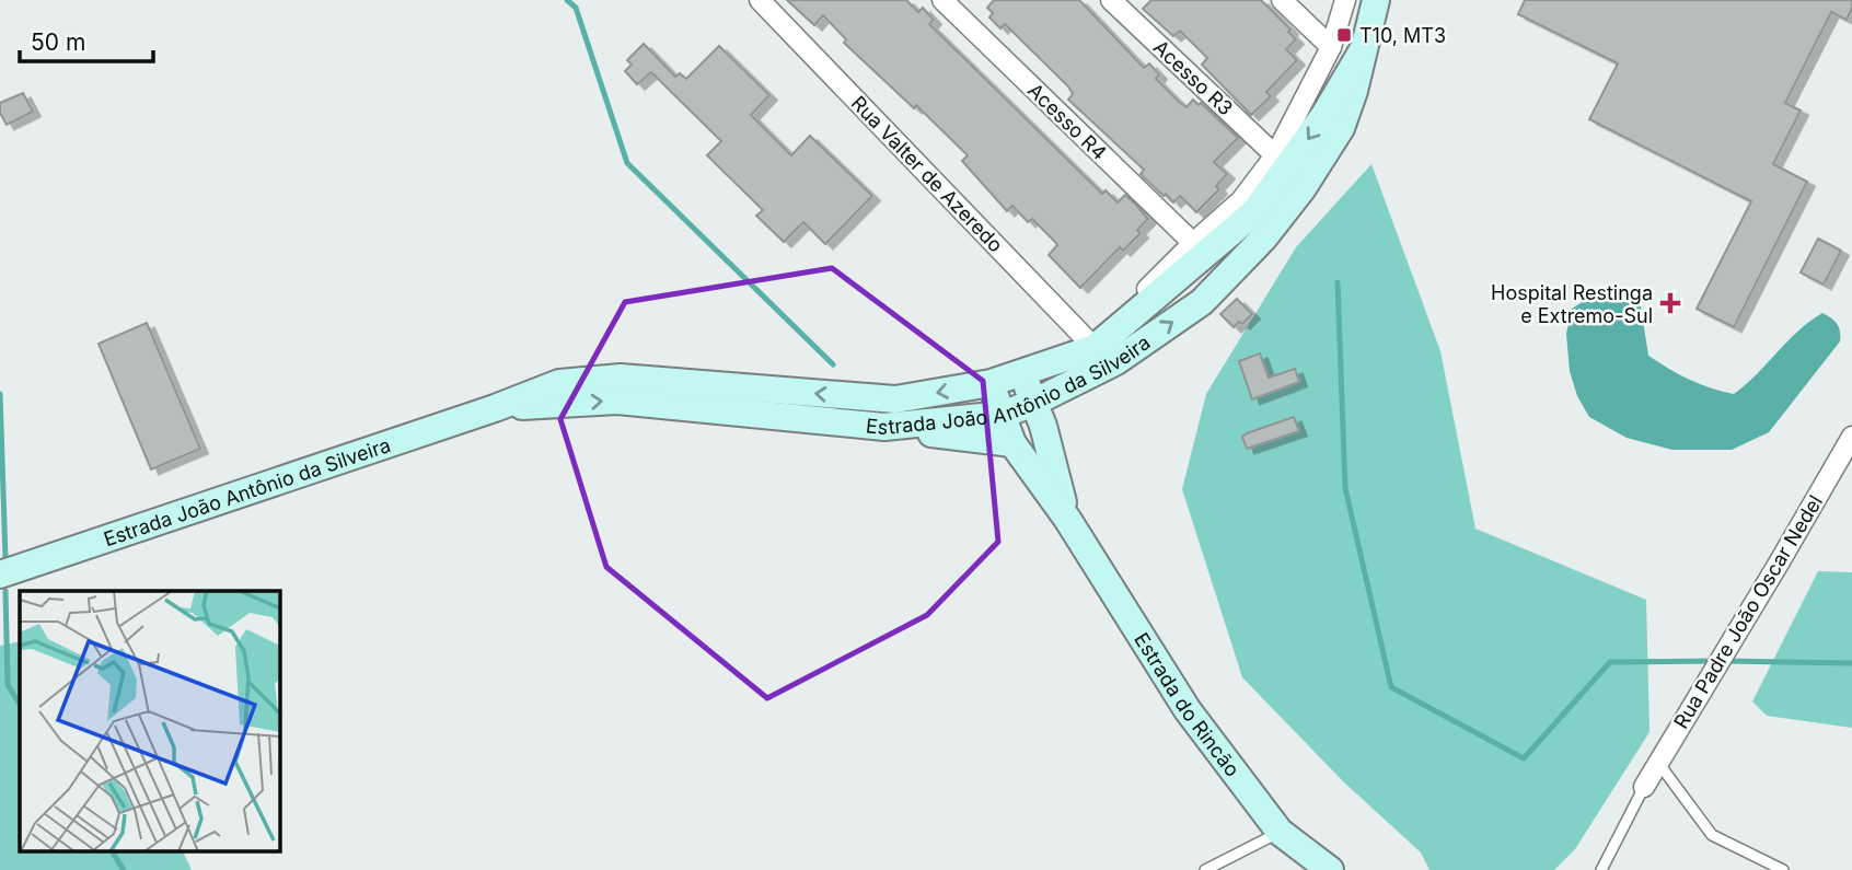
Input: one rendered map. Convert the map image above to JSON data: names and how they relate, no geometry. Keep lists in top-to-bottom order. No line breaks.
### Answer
{"streets":{"main road":["Estrada João Antônio da Silveira","Estrada do Rincão"],"street":["Acesso R3","Acesso R4","Rua Valter de Azeredo","Rua Padre João Oscar Nedel"]},"crossings":[["Acesso R3","Estrada João Antônio da Silveira"],["Acesso R4","Estrada João Antônio da Silveira"],["Rua Valter de Azeredo","Estrada João Antônio da Silveira"],["Estrada João Antônio da Silveira","Estrada do Rincão"]],"places":{"transit":["T10, MT3"],"health":["Hospital Restinga e Extremo-Sul"]},"scale_bar":"50 m"}
